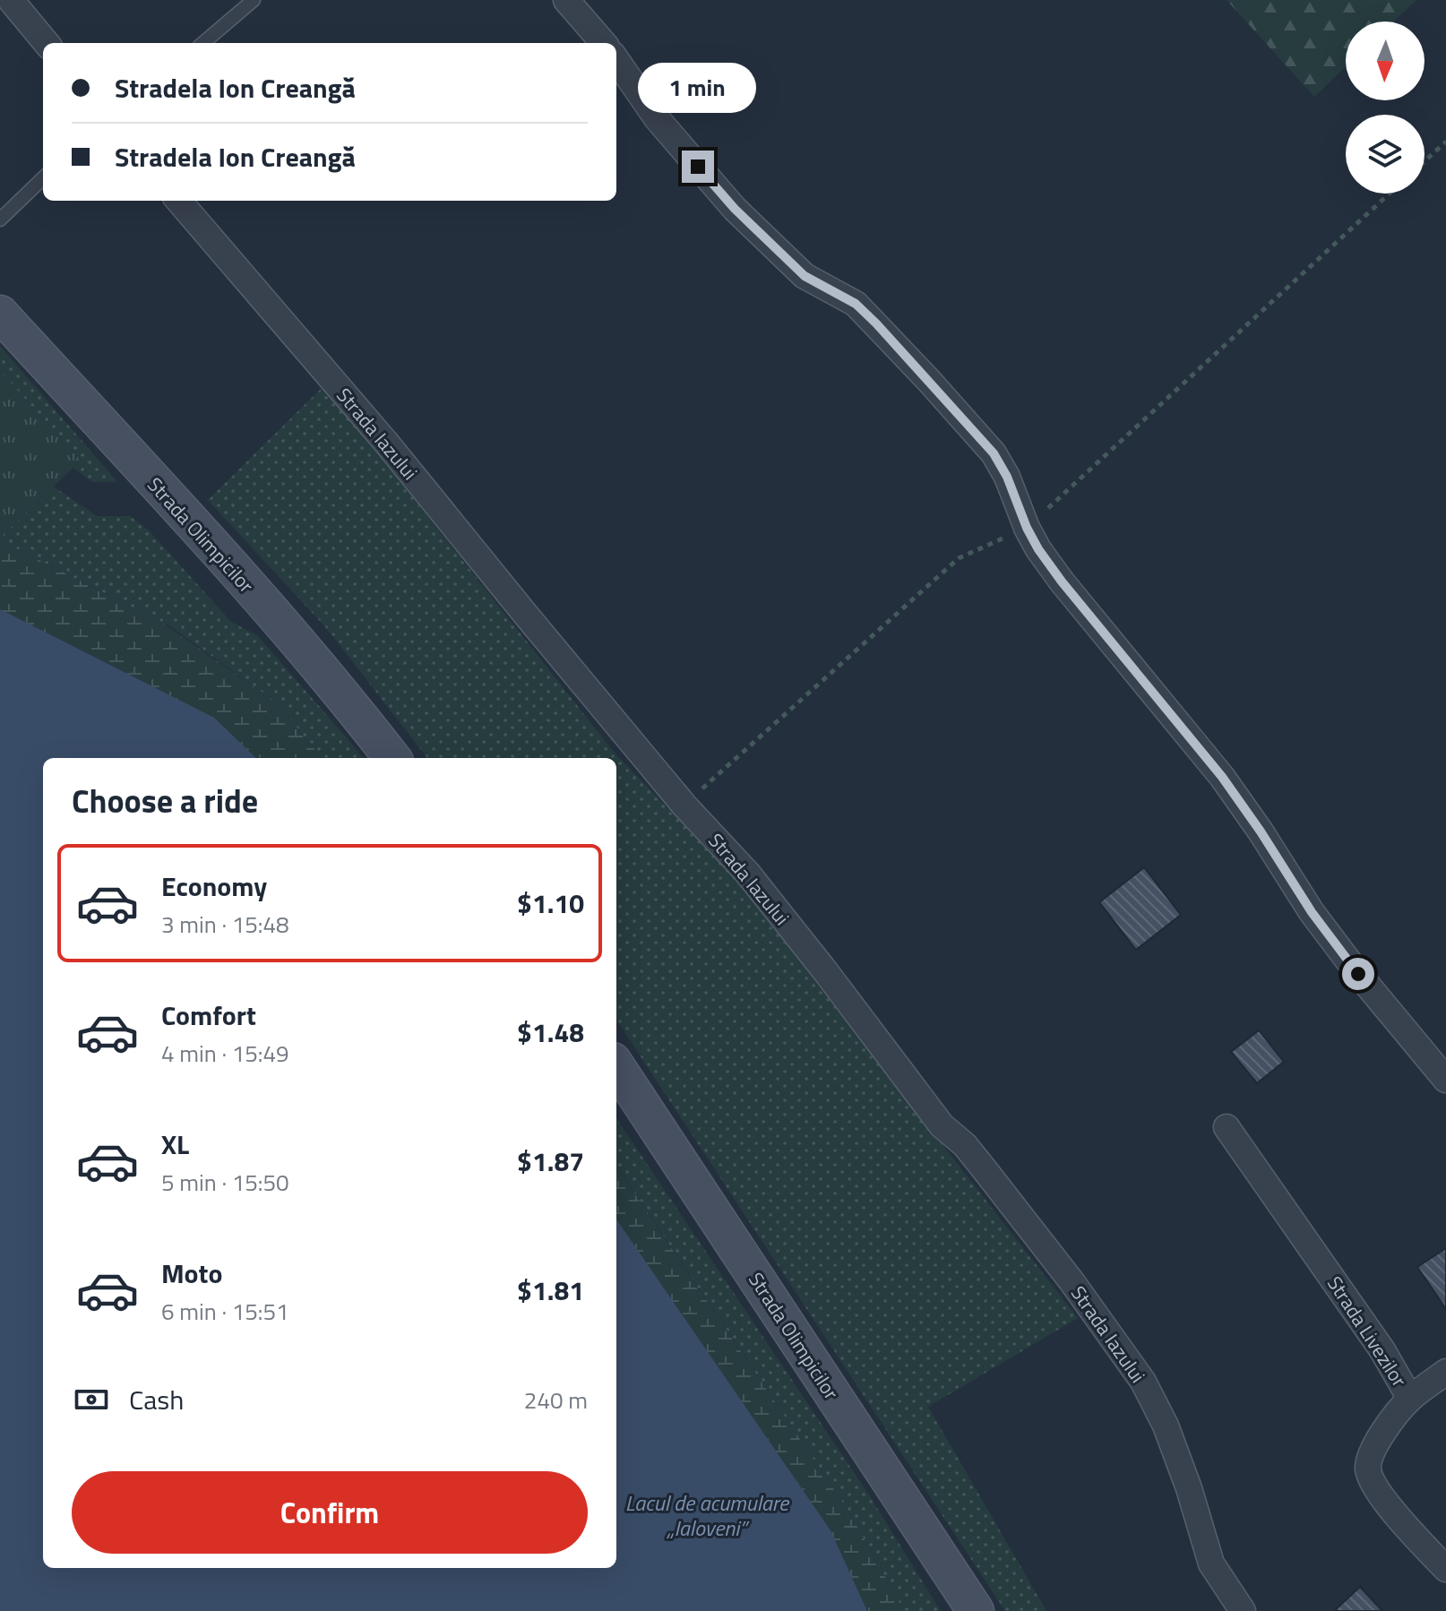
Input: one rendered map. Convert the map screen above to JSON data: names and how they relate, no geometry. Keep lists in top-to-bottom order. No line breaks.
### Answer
{"streets":{"main road":["Strada Olimpicilor"],"street":["Strada Iazului","Strada Livezilor"]},"water":["Lacul de acumulare „Ialoveni”"],"north":"bottom","page":{"banner":["Stradela Ion Creangă","Stradela Ion Creangă"],"bubble":"1 min","heading":"Choose a ride","list":[{"name":"Economy","note":"3 min · 15:48","value":"$1.10"},{"name":"Comfort","note":"4 min · 15:49","value":"$1.48"},{"name":"XL","note":"5 min · 15:50","value":"$1.87"},{"name":"Moto","note":"6 min · 15:51","value":"$1.81"}],"pay":["Cash","240 m"],"buttons":"Confirm"}}
